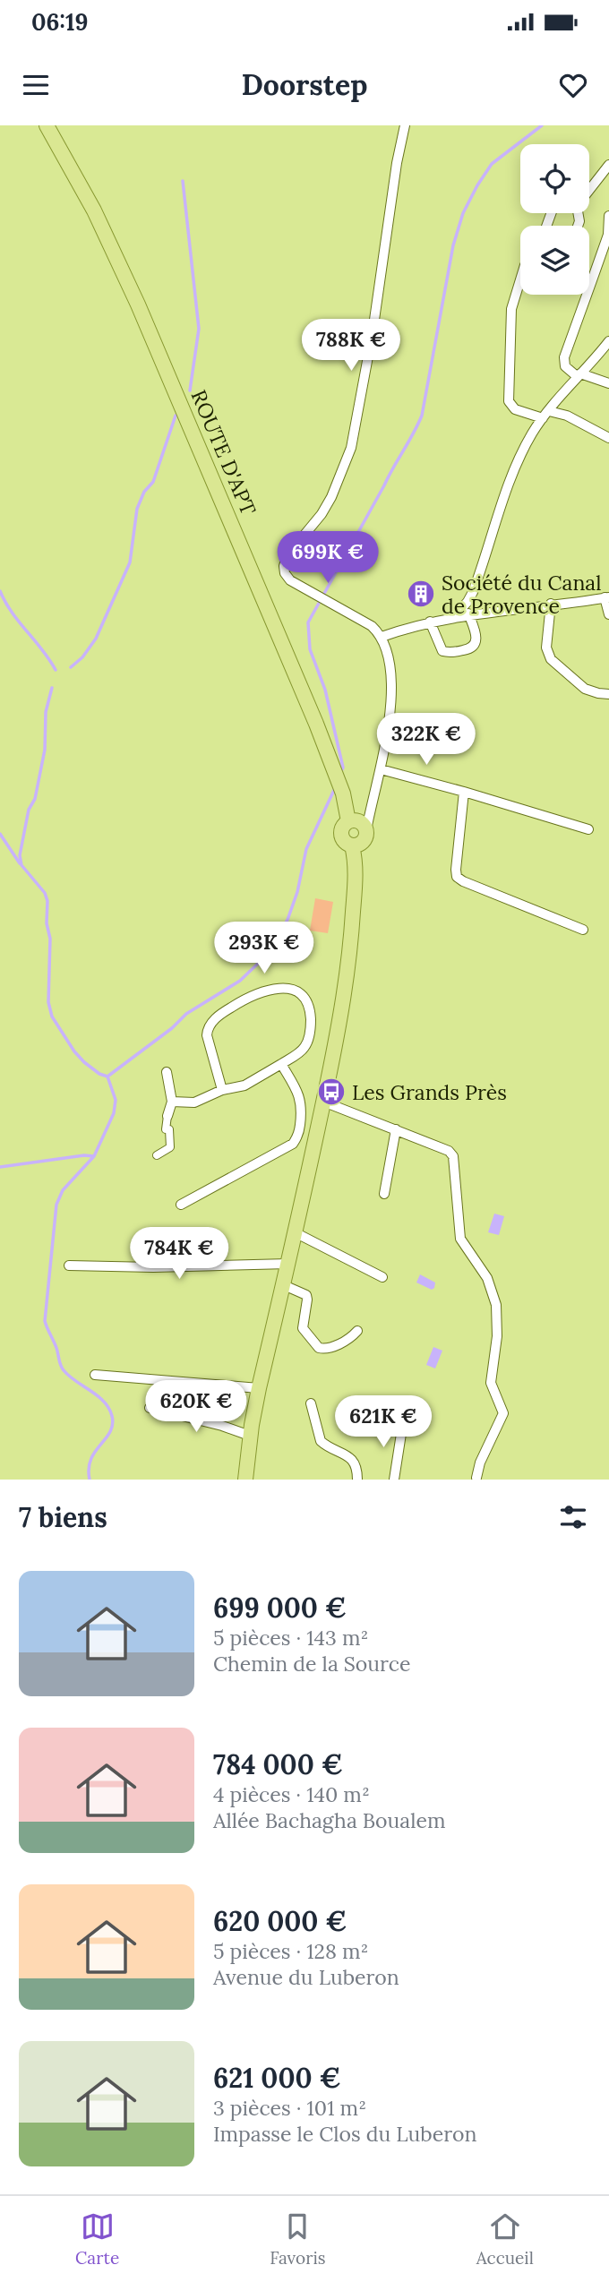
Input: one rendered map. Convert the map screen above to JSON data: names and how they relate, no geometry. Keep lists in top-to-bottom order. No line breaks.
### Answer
{"streets":{"main road":["ROUTE D'APT"]},"places":{"building":["Société du Canal de Provence"],"bus stop":["Les Grands Près"]},"page":{"status":"06:19","header":"Doorstep","price":["788K €","699K €","322K €","293K €","784K €","620K €","621K €"],"heading":"7 biens","list":[{"name":"699 000 €","note":"5 pièces · 143 m² · Chemin de la Source"},{"name":"784 000 €","note":"4 pièces · 140 m² · Allée Bachagha Boualem"},{"name":"620 000 €","note":"5 pièces · 128 m² · Avenue du Luberon"},{"name":"621 000 €","note":"3 pièces · 101 m² · Impasse le Clos du Luberon"}],"tabs":["Carte","Favoris","Accueil"]}}
